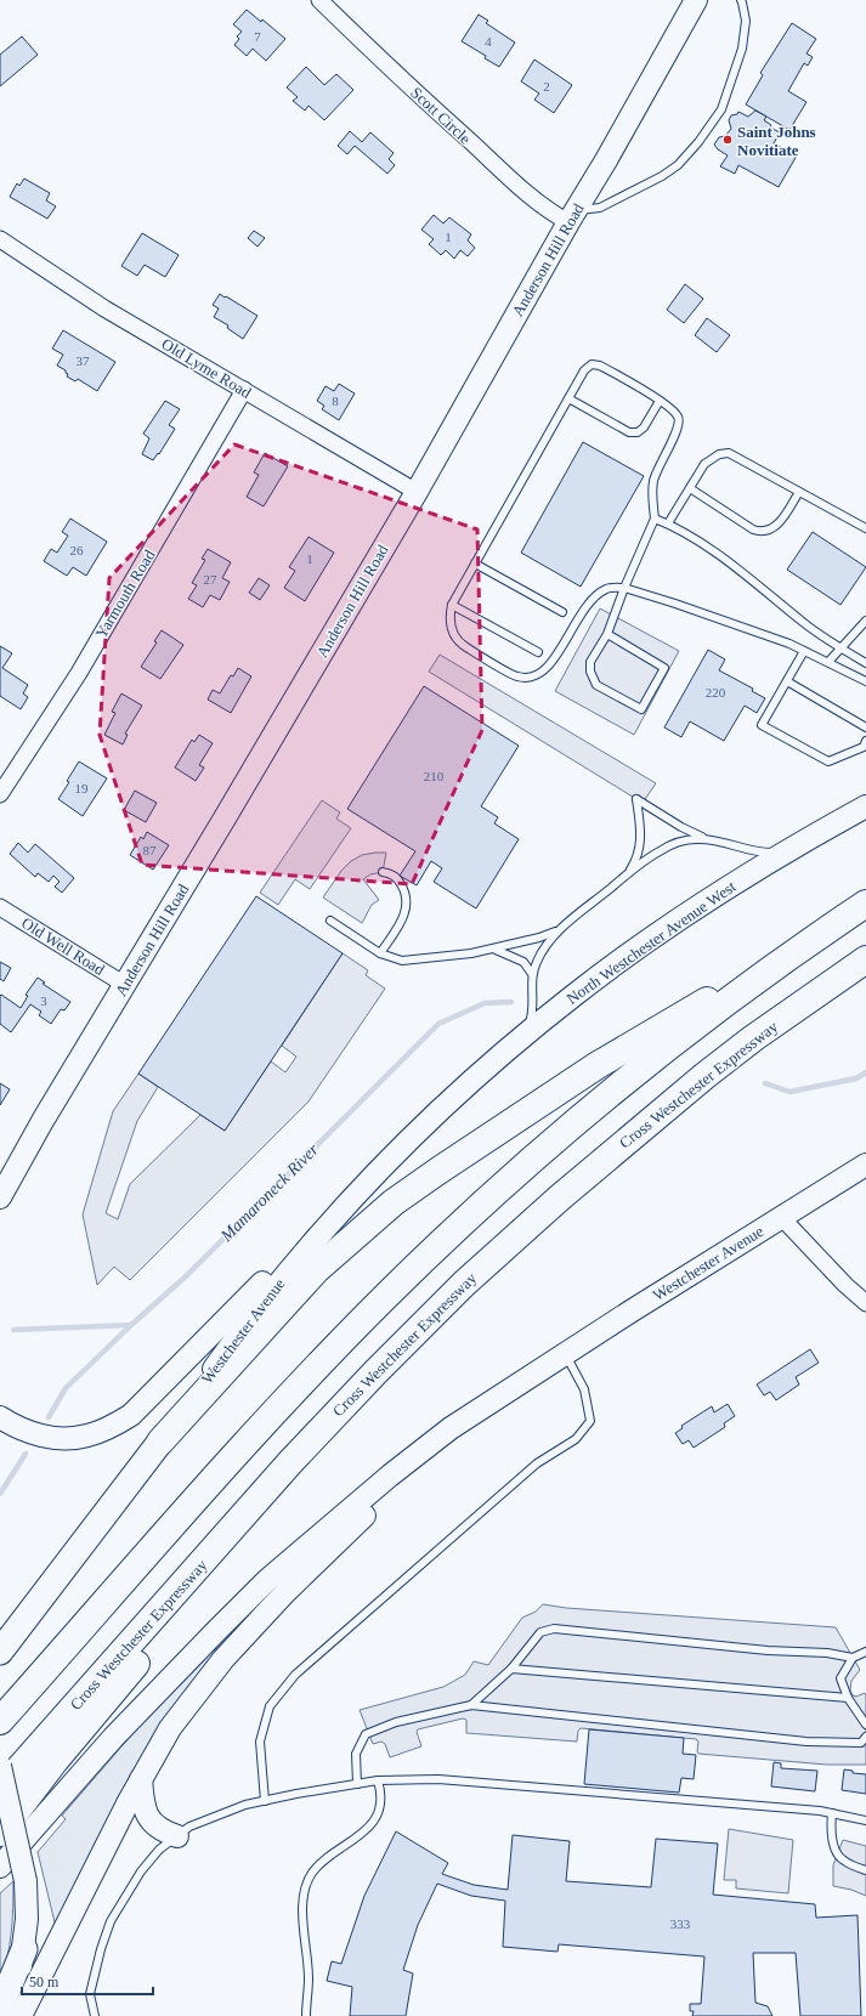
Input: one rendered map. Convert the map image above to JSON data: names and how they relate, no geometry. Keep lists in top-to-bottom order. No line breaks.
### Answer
{"streets":{"highway":["Cross Westchester Expressway"],"main road":["Anderson Hill Road","North Westchester Avenue West","Westchester Avenue"],"street":["Scott Circle","Old Lyme Road","Yarmouth Road","Old Well Road"]},"crossings":[["Scott Circle","Anderson Hill Road"],["Anderson Hill Road","Old Lyme Road"],["Anderson Hill Road","Old Well Road"],["Old Lyme Road","Yarmouth Road"],["North Westchester Avenue West","Westchester Avenue"]],"water":["Mamaroneck River"],"places":["Saint Johns Novitiate"],"house_numbers":["7","4","2","1","37","8","26","1","27","220","210","19","87","3","333"],"scale_bar":"50 m"}
